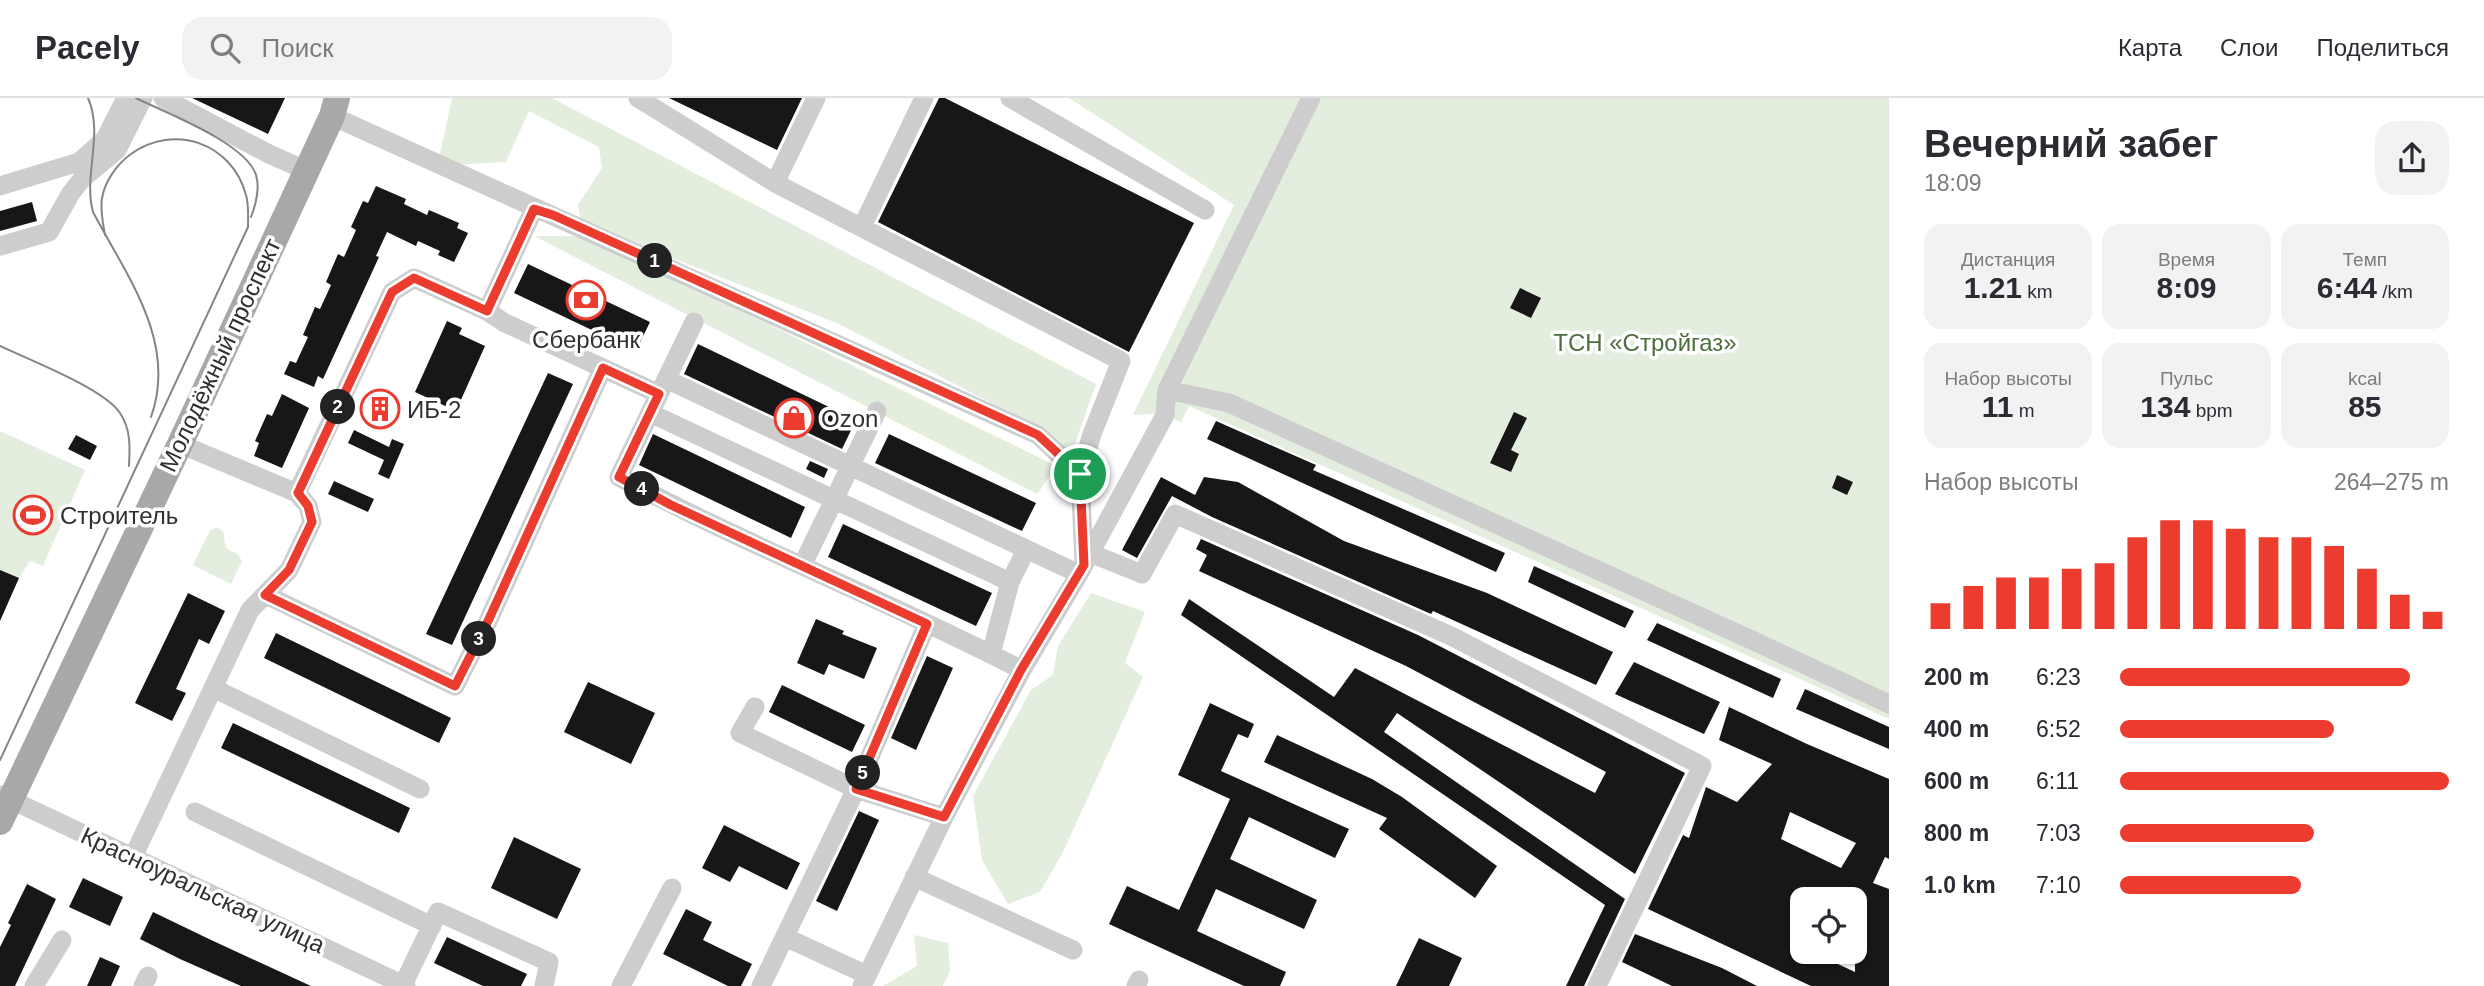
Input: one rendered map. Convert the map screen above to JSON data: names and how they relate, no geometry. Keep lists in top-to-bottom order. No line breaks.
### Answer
{"streets":{"main road":["Молодёжный проспект"],"street":["Красноуральская улица"]},"crossings":[["Молодёжный проспект","Красноуральская улица"]],"parks":["ТСН «Стройгаз»"],"places":{"bank":["Сбербанк"],"building":["ИБ-2"],"shop":["Ozon"],"sports":["Строитель"]},"page":{"header":"Pacely","search":"Поиск","nav":["Карта","Слои","Поделиться"],"heading":["Вечерний забег","18:09"],"stats":[["Дистанция","1.21 km"],["Время","8:09"],["Темп","6:44 /km"],["Набор высоты","11 m"],["Пульс","134 bpm"],["kcal","85"]],"pins":["1","2","4","3","5"],"chart":["Набор высоты","264–275 m"],"list":[{"name":"200 m","note":"6:23"},{"name":"400 m","note":"6:52"},{"name":"600 m","note":"6:11"},{"name":"800 m","note":"7:03"},{"name":"1.0 km","note":"7:10"}]}}
